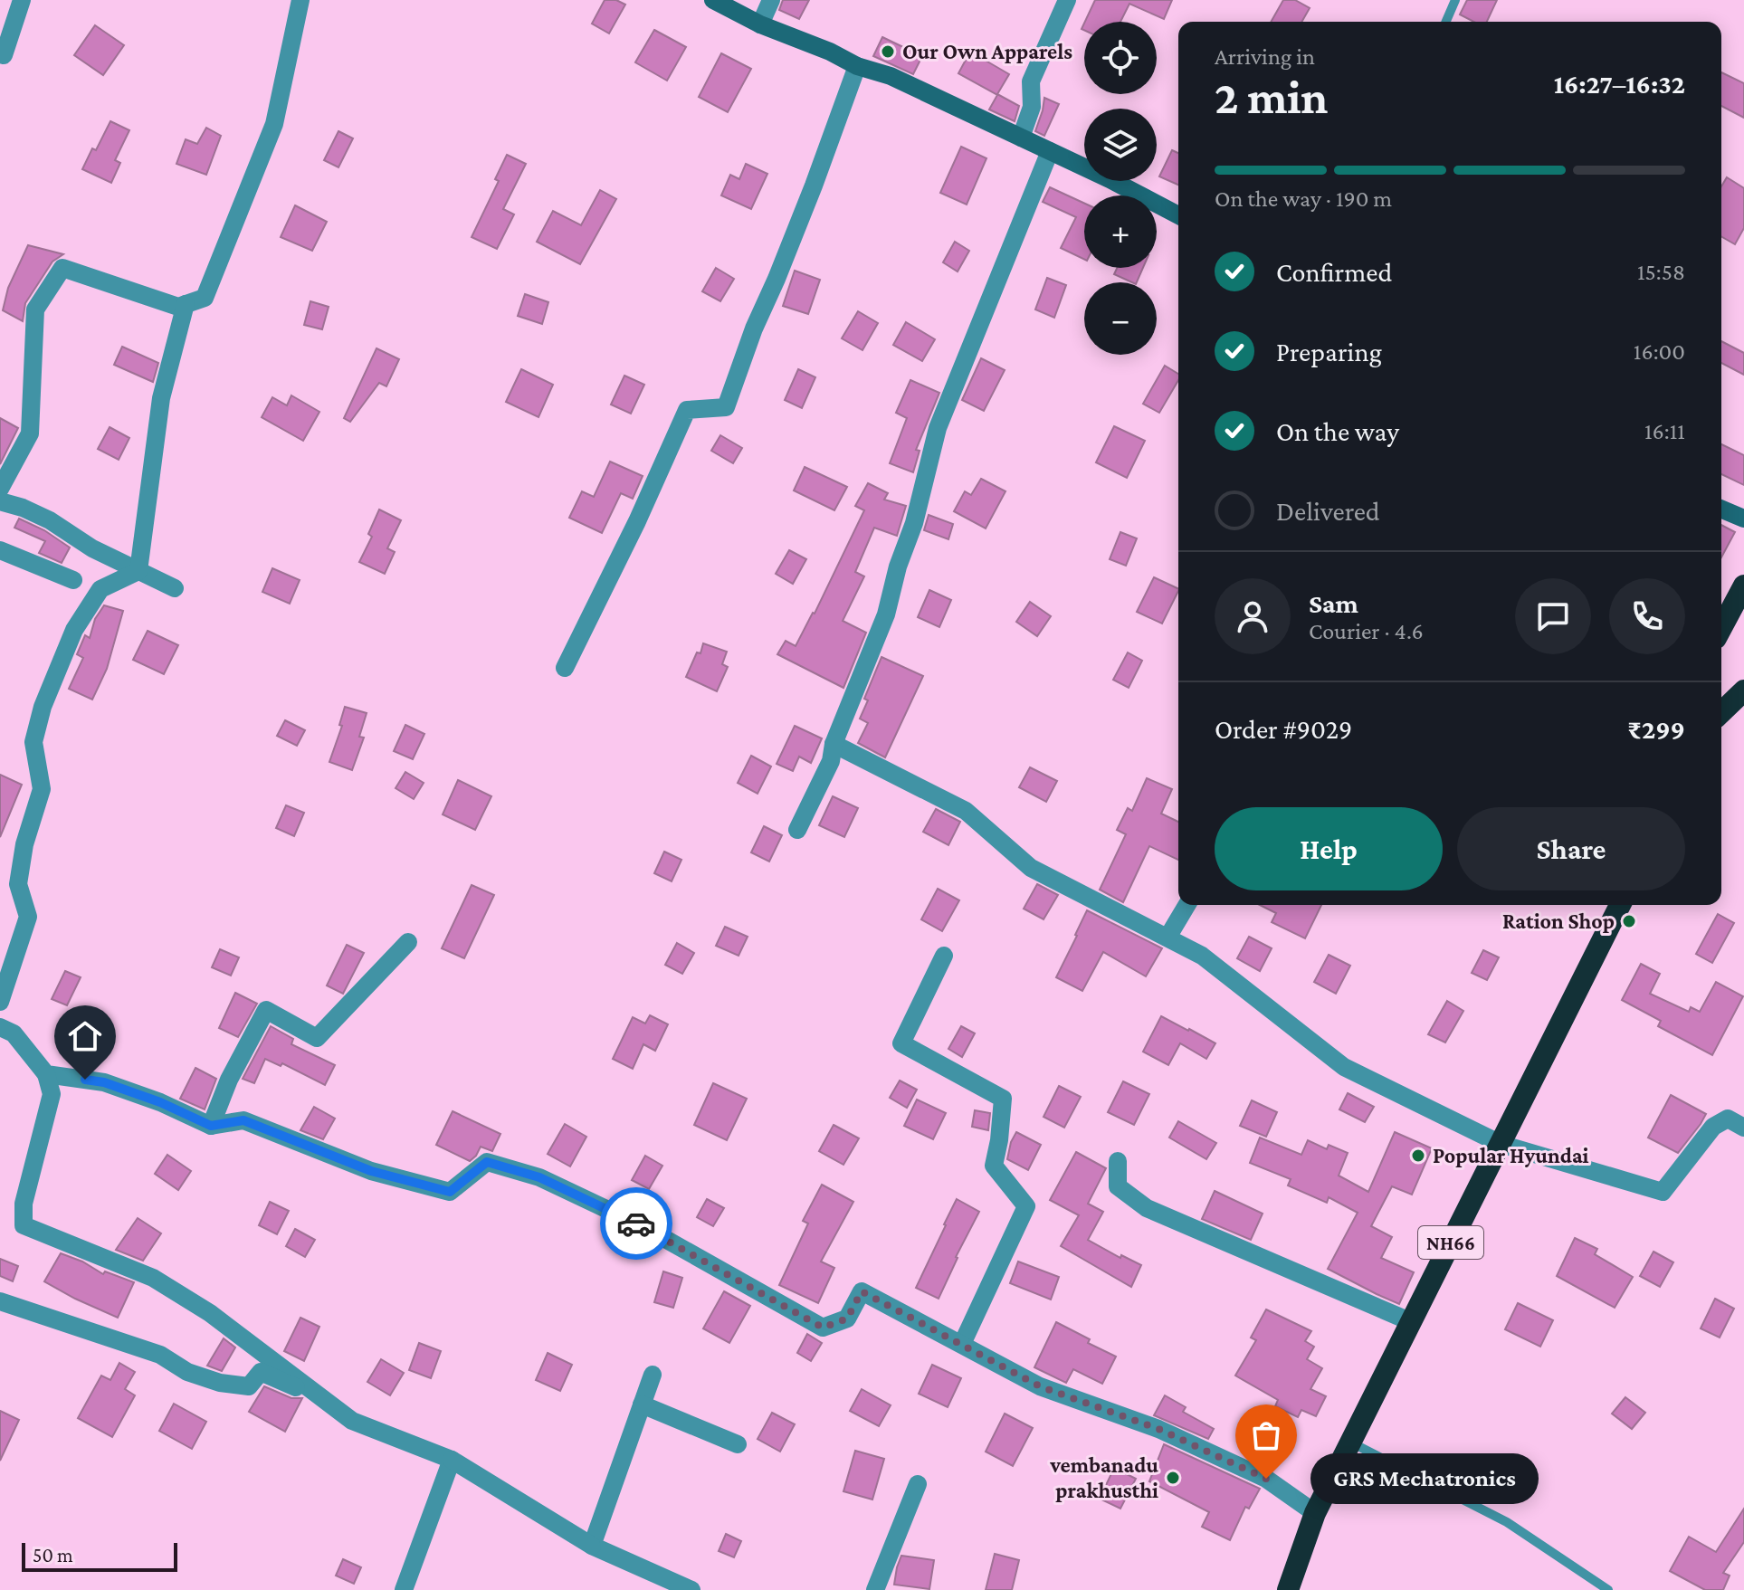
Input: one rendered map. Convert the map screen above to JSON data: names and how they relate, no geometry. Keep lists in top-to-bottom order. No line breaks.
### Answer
{"streets":{"highway":["NH66"]},"places":["Our Own Apparels","Ration Shop","Popular Hyundai","vembanadu prakhusthi","GRS Mechatronics"],"scale_bar":"50 m","page":{"map_buttons":["+","−"],"heading":["2 min","Arriving in","16:27–16:32"],"panel":["Sam","Courier · 4.6","Order #9029","₹299"],"bar":"On the way · 190 m","list":[["Confirmed","15:58"],["Preparing","16:00"],["On the way","16:11"],"Delivered"],"buttons":["Help","Share"],"bubble":"GRS Mechatronics","scale":"50 m"}}
